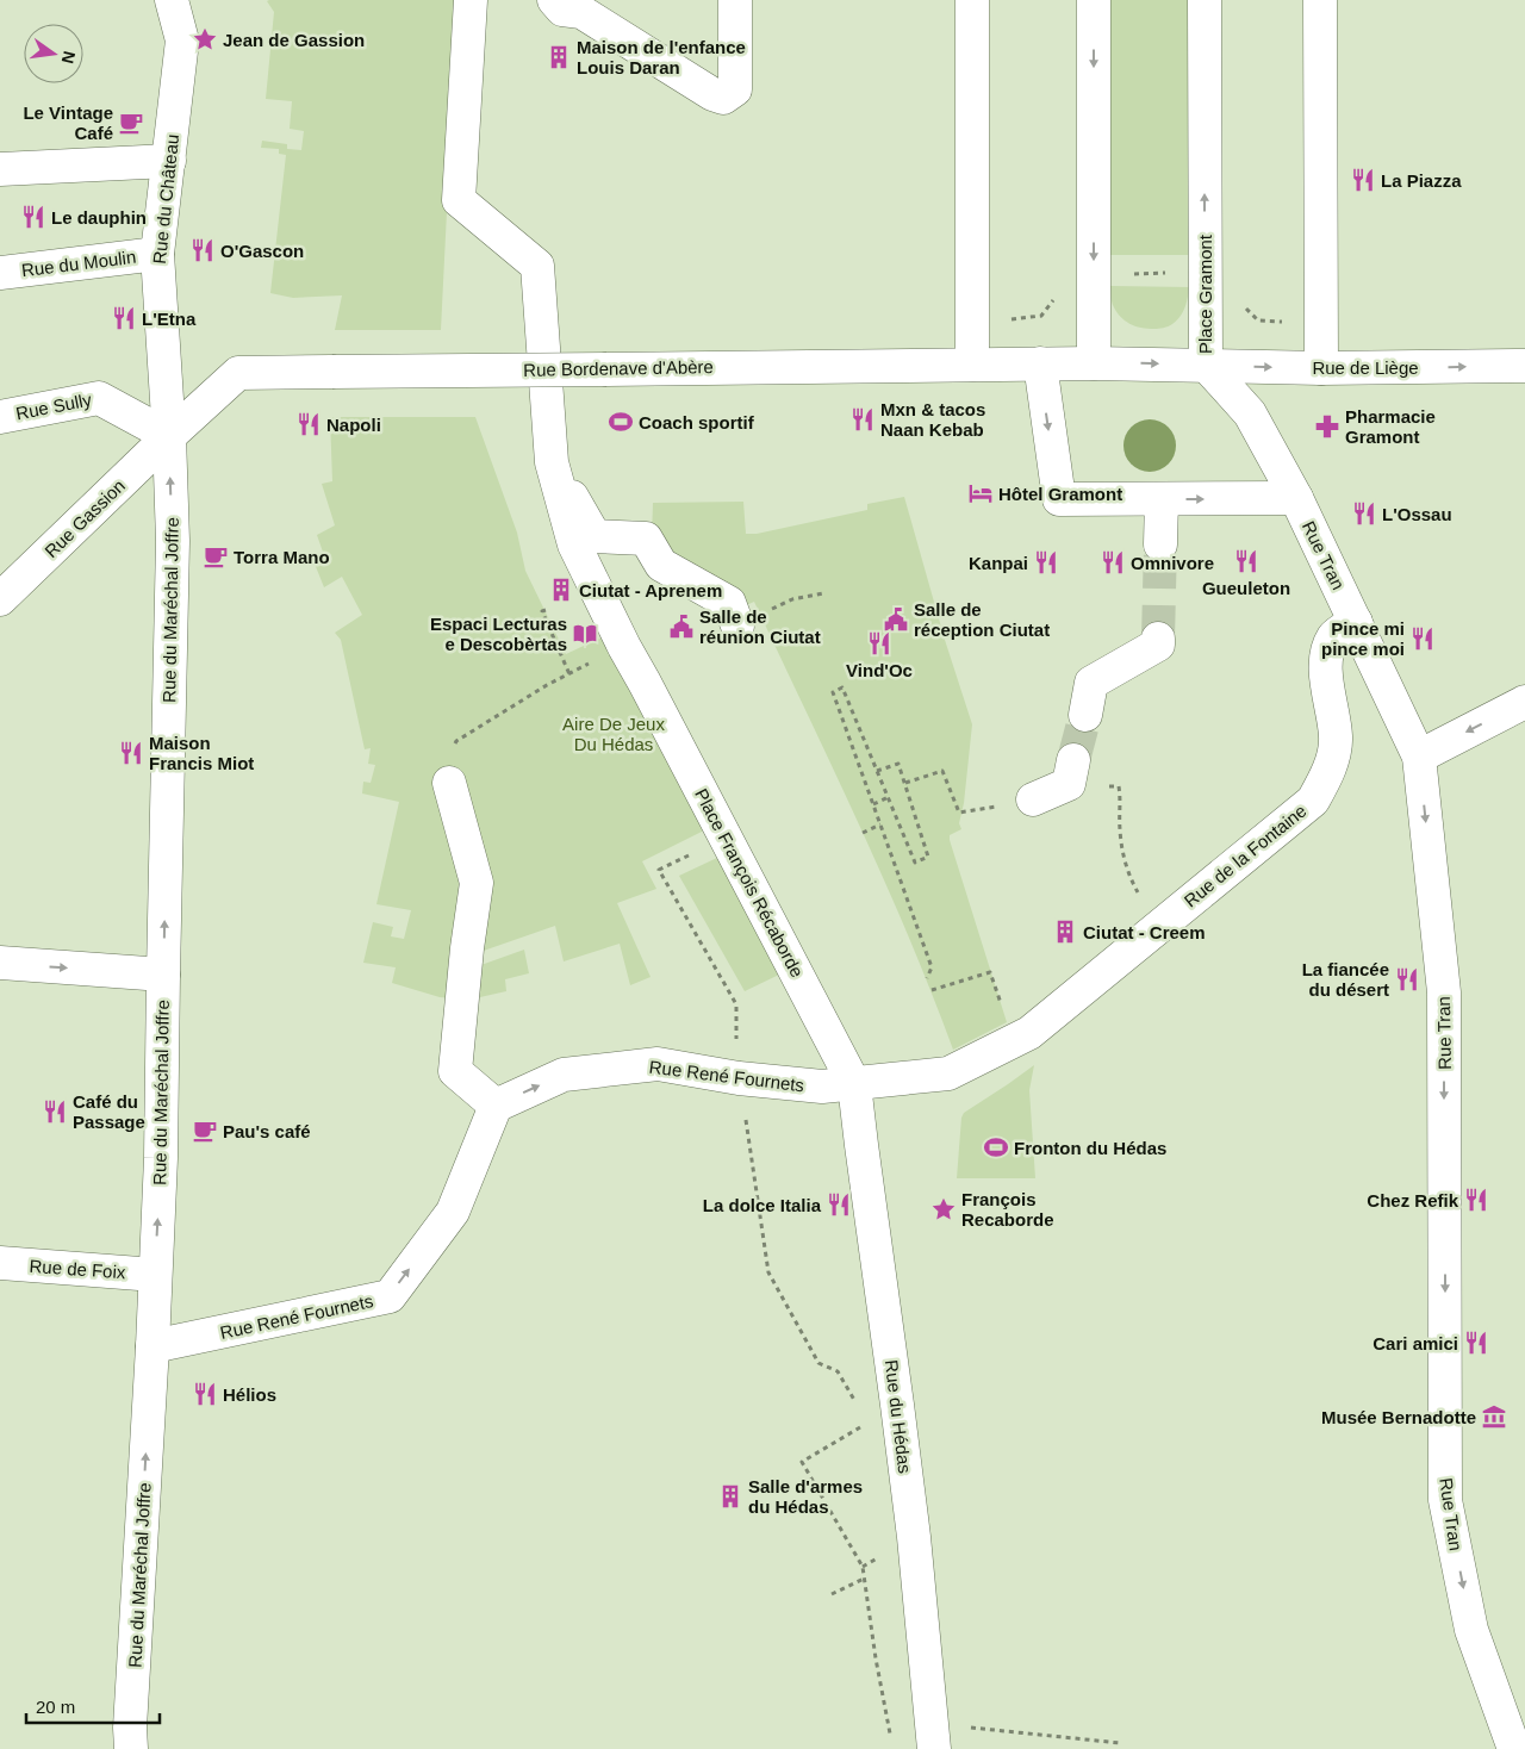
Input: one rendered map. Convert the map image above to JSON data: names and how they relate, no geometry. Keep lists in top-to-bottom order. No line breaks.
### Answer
{"streets":{"street":["Rue du Château","Rue du Moulin","Place Gramont","Rue de Liège","Rue Bordenave d'Abère","Rue Sully","Rue Gassion","Rue Tran","Rue du Maréchal Joffre","Rue de la Fontaine","Place François Récaborde","Rue René Fournets","Rue de Foix","Rue du Hédas"]},"crossings":[["Rue du Château","Rue du Moulin"],["Rue du Château","Rue Bordenave d'Abère"],["Rue du Château","Rue Sully"],["Rue du Château","Rue Gassion"],["Rue du Château","Rue du Maréchal Joffre"],["Place Gramont","Rue de Liège"],["Place Gramont","Rue Bordenave d'Abère"],["Place Gramont","Rue Tran"],["Rue de Liège","Rue Tran"],["Rue Bordenave d'Abère","Rue Sully"],["Rue Bordenave d'Abère","Rue Gassion"],["Rue Bordenave d'Abère","Rue du Maréchal Joffre"],["Rue Sully","Rue Gassion"],["Rue Sully","Rue du Maréchal Joffre"],["Rue Gassion","Rue du Maréchal Joffre"],["Rue Tran","Rue de la Fontaine"],["Rue du Maréchal Joffre","Rue René Fournets"],["Rue du Maréchal Joffre","Rue de Foix"],["Rue de la Fontaine","Place François Récaborde"],["Rue de la Fontaine","Rue René Fournets"],["Rue de la Fontaine","Rue du Hédas"],["Place François Récaborde","Rue René Fournets"],["Place François Récaborde","Rue du Hédas"],["Rue René Fournets","Rue du Hédas"]],"one_way":["Rue de Liège","Rue Tran","Rue du Maréchal Joffre","Rue René Fournets"],"parks":["Aire De Jeux Du Hédas"],"places":{"place":["Jean de Gassion","François Recaborde"],"building":["Maison de l'enfance Louis Daran","Ciutat - Aprenem","Ciutat - Creem","Salle d'armes du Hédas"],"cafe":["Le Vintage Café","Torra Mano","Pau's café"],"restaurant":["La Piazza","Le dauphin","O'Gascon","L'Etna","Mxn & tacos Naan Kebab","Napoli","L'Ossau","Gueuleton","Kanpai","Omnivore","Pince mi pince moi","Vind'Oc","Maison Francis Miot","La fiancée du désert","Café du Passage","Chez Refik","La dolce Italia","Cari amici","Hélios"],"sports":["Coach sportif","Fronton du Hédas"],"pharmacy":["Pharmacie Gramont"],"hotel":["Hôtel Gramont"],"public building":["Salle de réception Ciutat","Salle de réunion Ciutat"],"library":["Espaci Lecturas e Descobèrtas"],"museum":["Musée Bernadotte"]},"scale_bar":"20 m","north":"right"}
